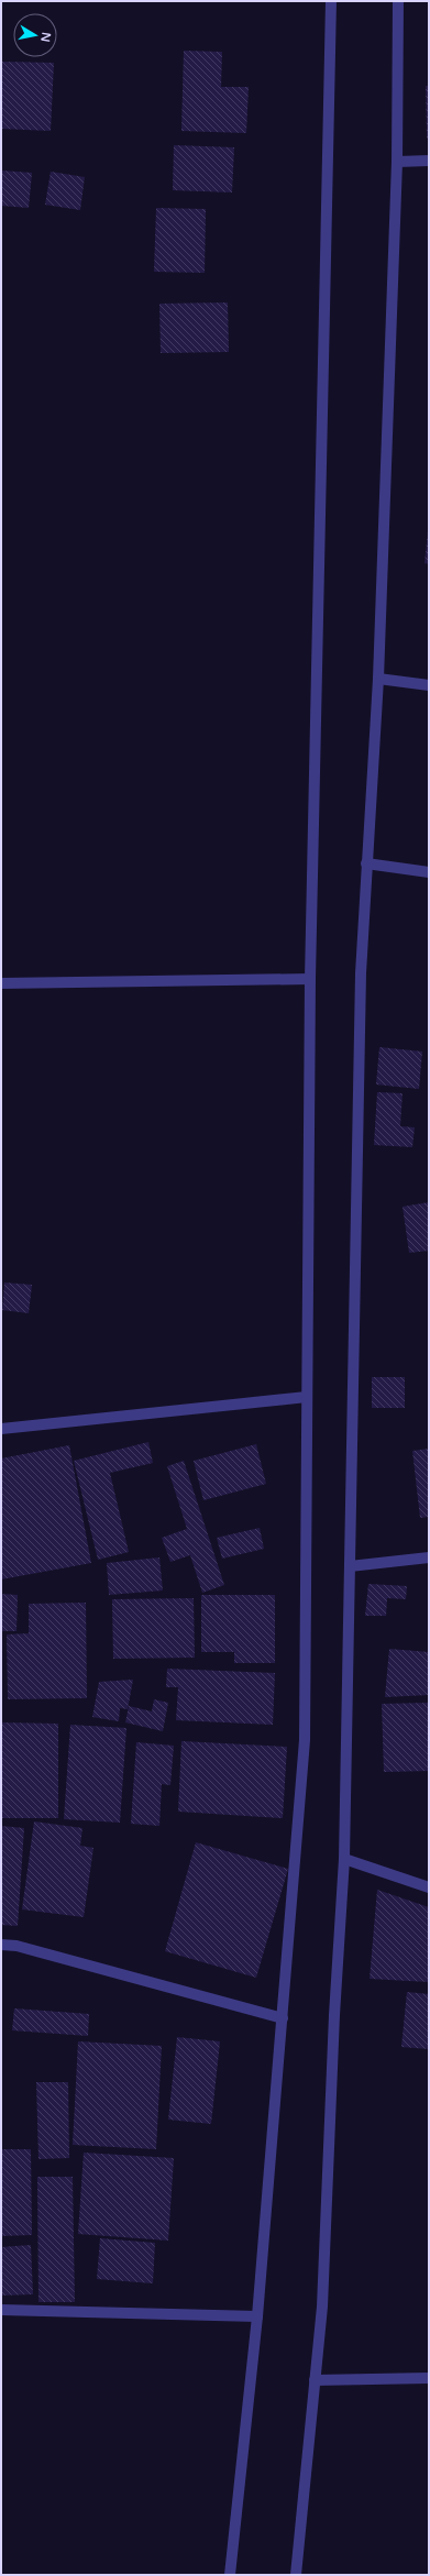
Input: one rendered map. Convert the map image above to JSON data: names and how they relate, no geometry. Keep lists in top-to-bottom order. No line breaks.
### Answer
{"north":"right"}
